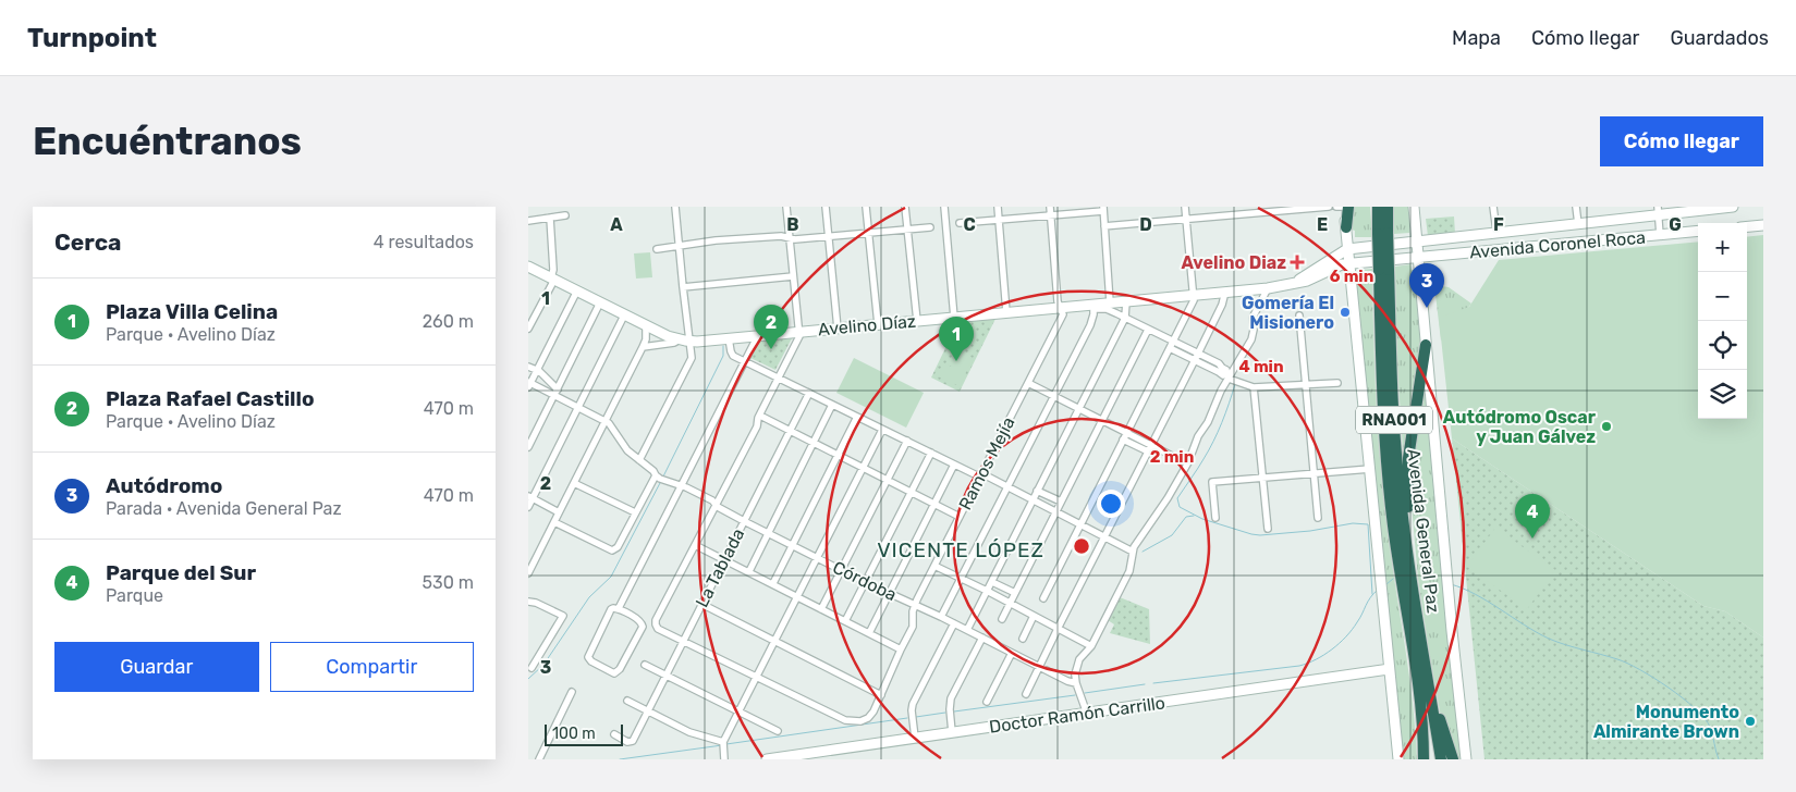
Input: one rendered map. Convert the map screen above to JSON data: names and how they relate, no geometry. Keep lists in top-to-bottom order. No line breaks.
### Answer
{"streets":{"highway":["RNA001","Avenida General Paz"],"street":["Avenida Coronel Roca","Avelino Díaz","Ramos Mejía","La Tablada","Córdoba","Doctor Ramón Carrillo"]},"crossings":[["Avenida Coronel Roca","Avelino Díaz"],["Avenida Coronel Roca","Avenida General Paz"],["Avelino Díaz","Ramos Mejía"],["Ramos Mejía","Córdoba"],["La Tablada","Córdoba"]],"districts":["VICENTE LÓPEZ"],"places":{"health":["Avelino Diaz"],"other":["Gomería El Misionero","Autódromo Oscar y Juan Gálvez","Monumento Almirante Brown"]},"scale_bar":"100 m","page":{"header":"Turnpoint","nav":["Mapa","Cómo llegar","Guardados"],"buttons":["Cómo llegar",["Guardar","Compartir"]],"title":"Encuéntranos","heading":["Cerca","4 resultados"],"map_buttons":["+","−"],"pins":["3","2","1","4"],"list":[{"mark":"1","name":"Plaza Villa Celina","note":"Parque · Avelino Díaz","value":"260 m"},{"mark":"2","name":"Plaza Rafael Castillo","note":"Parque · Avelino Díaz","value":"470 m"},{"mark":"3","name":"Autódromo","note":"Parada · Avenida General Paz","value":"470 m"},{"mark":"4","name":"Parque del Sur","note":"Parque","value":"530 m"}],"scale":"100 m"},"grid":{"columns":["A","B","C","D","E","F","G"],"rows":["1","2","3"]},"rings":["6 min","4 min","2 min"]}
